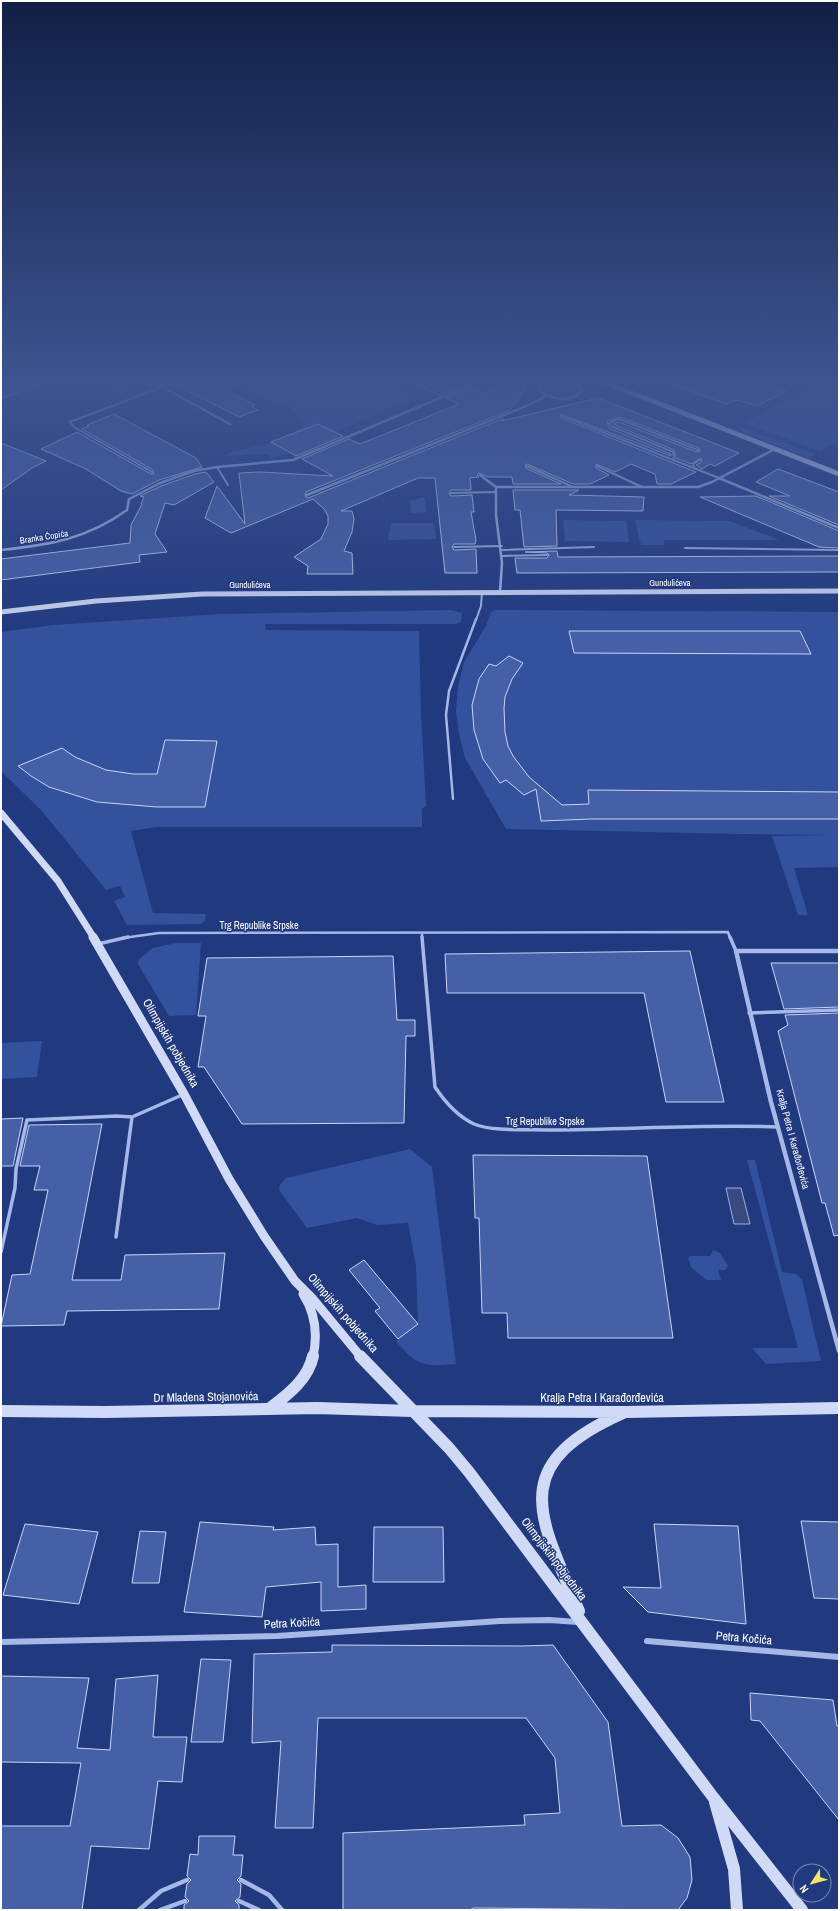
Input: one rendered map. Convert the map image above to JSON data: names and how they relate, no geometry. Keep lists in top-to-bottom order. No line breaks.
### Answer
{"streets":{"street":["Branka Ćopića","Gundulićeva","Olimpijskih pobjednika","Kralja Petra I Karađorđevića","Dr Mladena Stojanovića","Petra Kočića"],"lane":["Trg Republike Srpske"]},"crossings":[["Trg Republike Srpske","Olimpijskih pobjednika"],["Trg Republike Srpske","Kralja Petra I Karađorđevića"],["Olimpijskih pobjednika","Kralja Petra I Karađorđevića"],["Olimpijskih pobjednika","Dr Mladena Stojanovića"],["Olimpijskih pobjednika","Petra Kočića"],["Kralja Petra I Karađorđevića","Dr Mladena Stojanovića"]],"north":"bottom left"}
